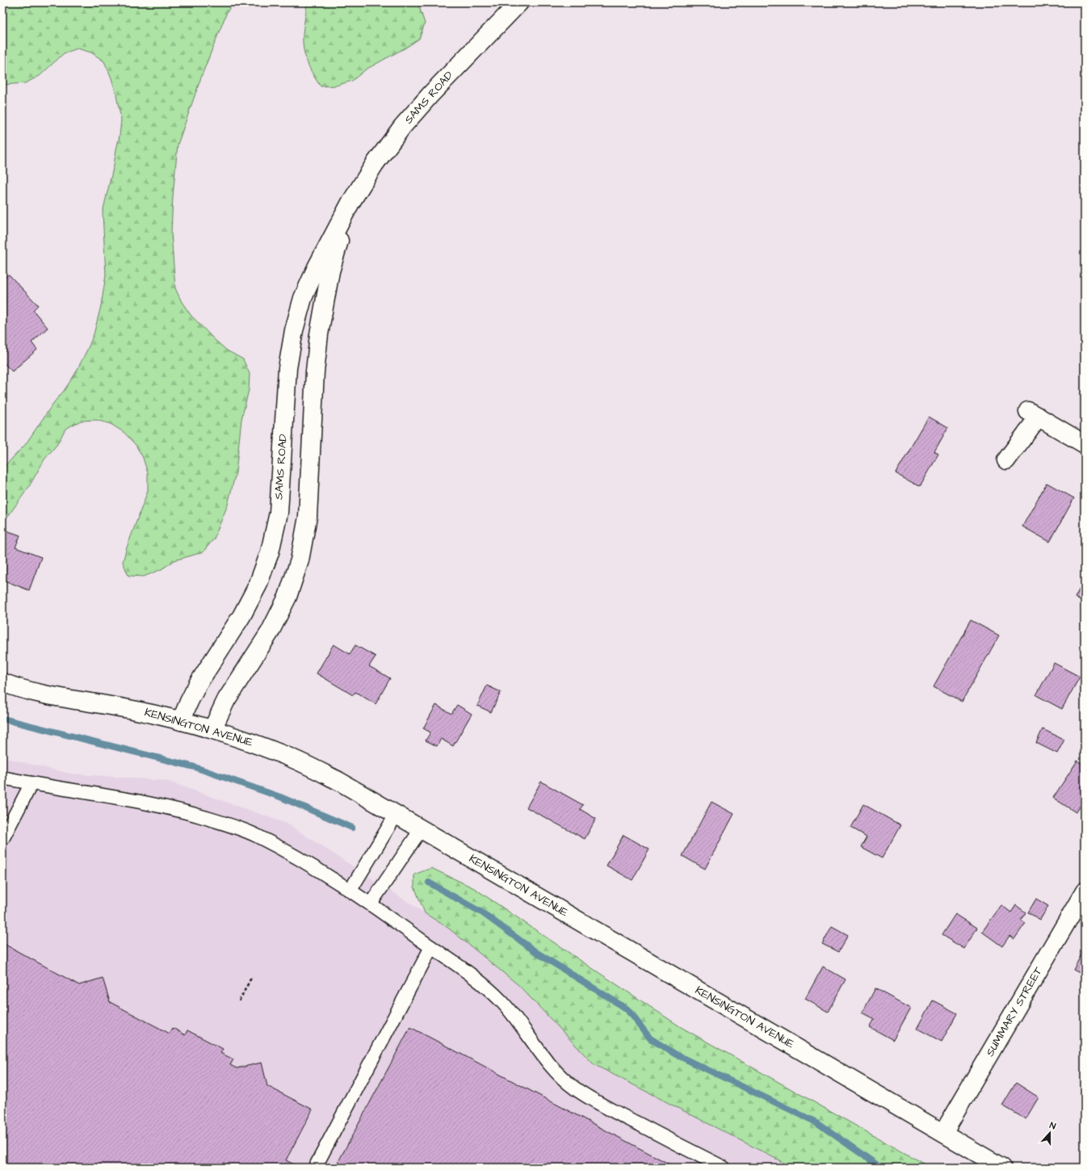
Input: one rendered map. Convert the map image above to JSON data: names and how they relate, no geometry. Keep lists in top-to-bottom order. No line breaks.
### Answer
{"streets":{"street":["SAMS ROAD","KENSINGTON AVENUE","SUMMARY STREET"]},"crossings":[["SAMS ROAD","KENSINGTON AVENUE"],["KENSINGTON AVENUE","SUMMARY STREET"]],"north":"top"}
